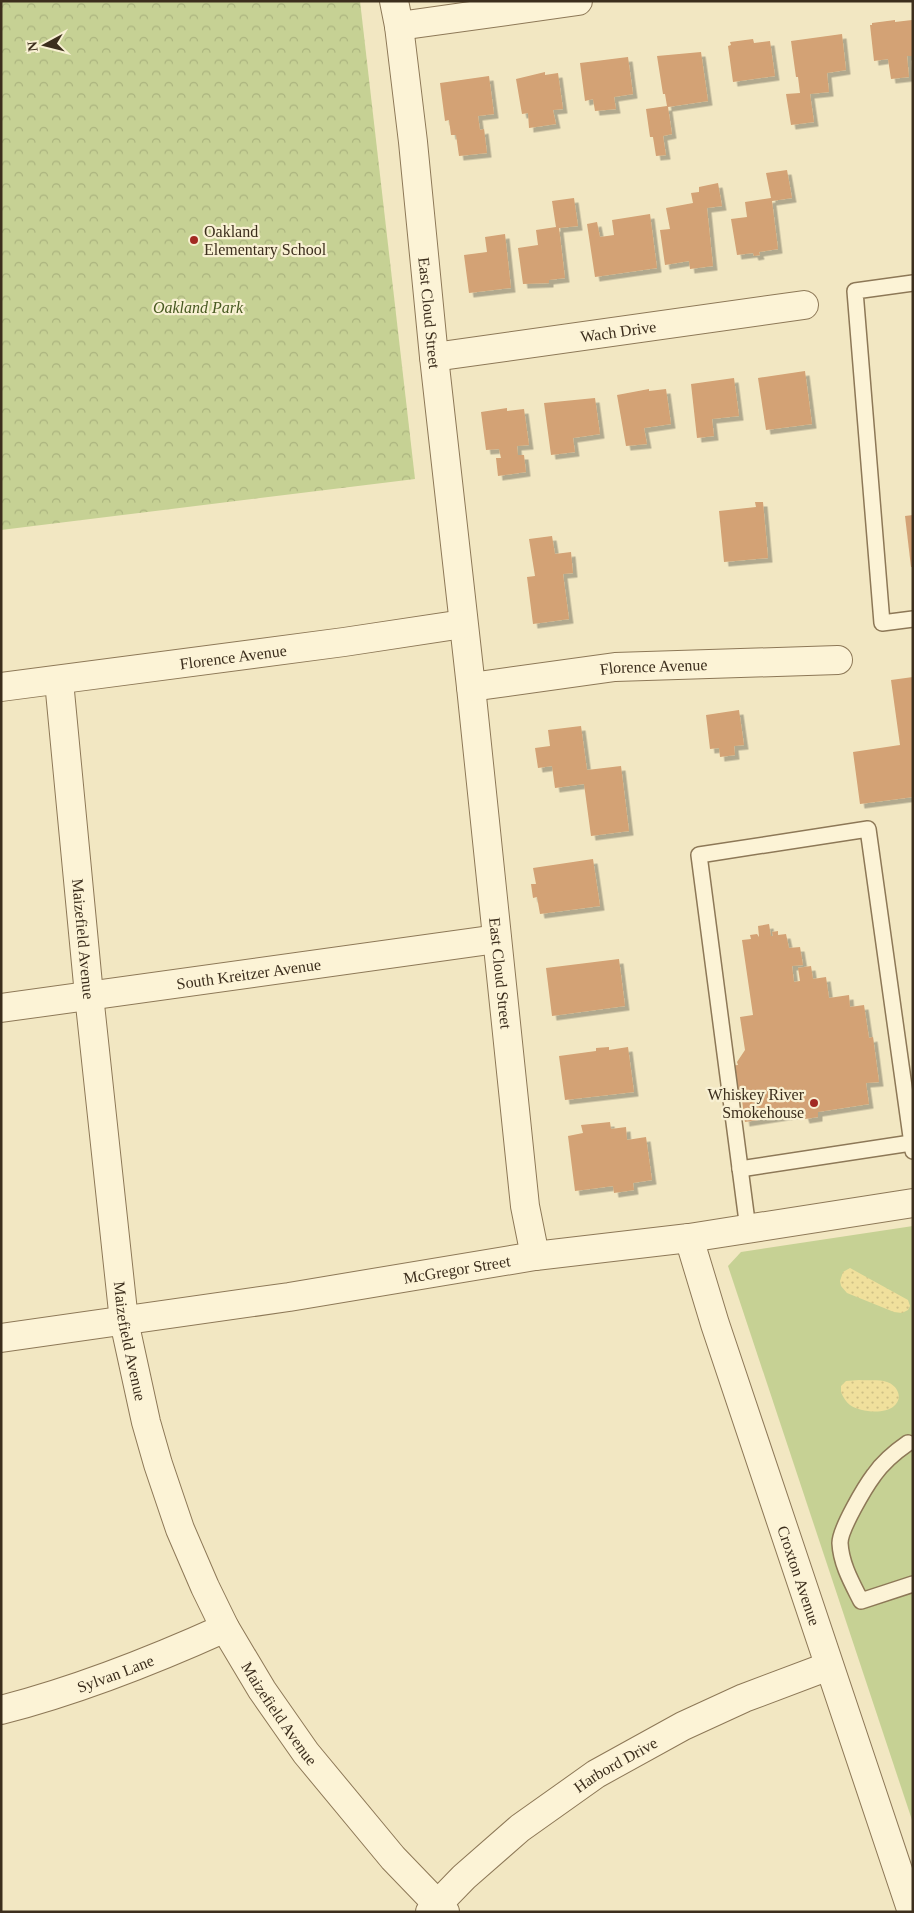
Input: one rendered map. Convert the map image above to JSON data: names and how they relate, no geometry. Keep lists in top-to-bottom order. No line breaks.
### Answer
{"streets":{"street":["East Cloud Street","Wach Drive","Florence Avenue","Maizefield Avenue","South Kreitzer Avenue","McGregor Street","Croxton Avenue","Sylvan Lane","Harbord Drive"]},"crossings":[["East Cloud Street","Wach Drive"],["East Cloud Street","Florence Avenue"],["East Cloud Street","South Kreitzer Avenue"],["East Cloud Street","McGregor Street"],["Florence Avenue","Maizefield Avenue"],["Maizefield Avenue","South Kreitzer Avenue"],["Maizefield Avenue","McGregor Street"],["Maizefield Avenue","Sylvan Lane"],["Maizefield Avenue","Harbord Drive"],["McGregor Street","Croxton Avenue"],["Croxton Avenue","Harbord Drive"]],"parks":["Oakland Park"],"places":["Oakland Elementary School","Whiskey River Smokehouse"],"north":"left"}
